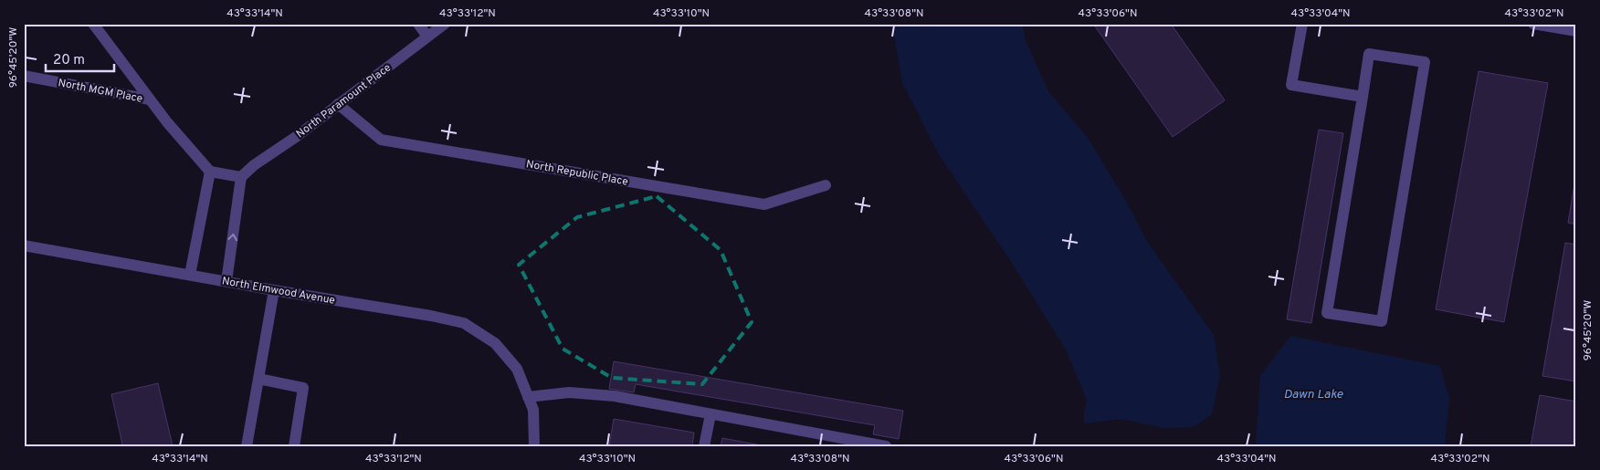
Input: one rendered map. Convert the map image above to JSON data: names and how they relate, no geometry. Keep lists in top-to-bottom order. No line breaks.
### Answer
{"streets":{"street":["North MGM Place","North Paramount Place","North Republic Place","North Elmwood Avenue"]},"crossings":[["North Paramount Place","North Republic Place"]],"water":["Dawn Lake"],"scale_bar":"20 m","coordinates":["43°33'14\"N","43°33'12\"N","43°33'10\"N","43°33'08\"N","43°33'06\"N","43°33'04\"N","43°33'02\"N","96°45'20\"W"]}
